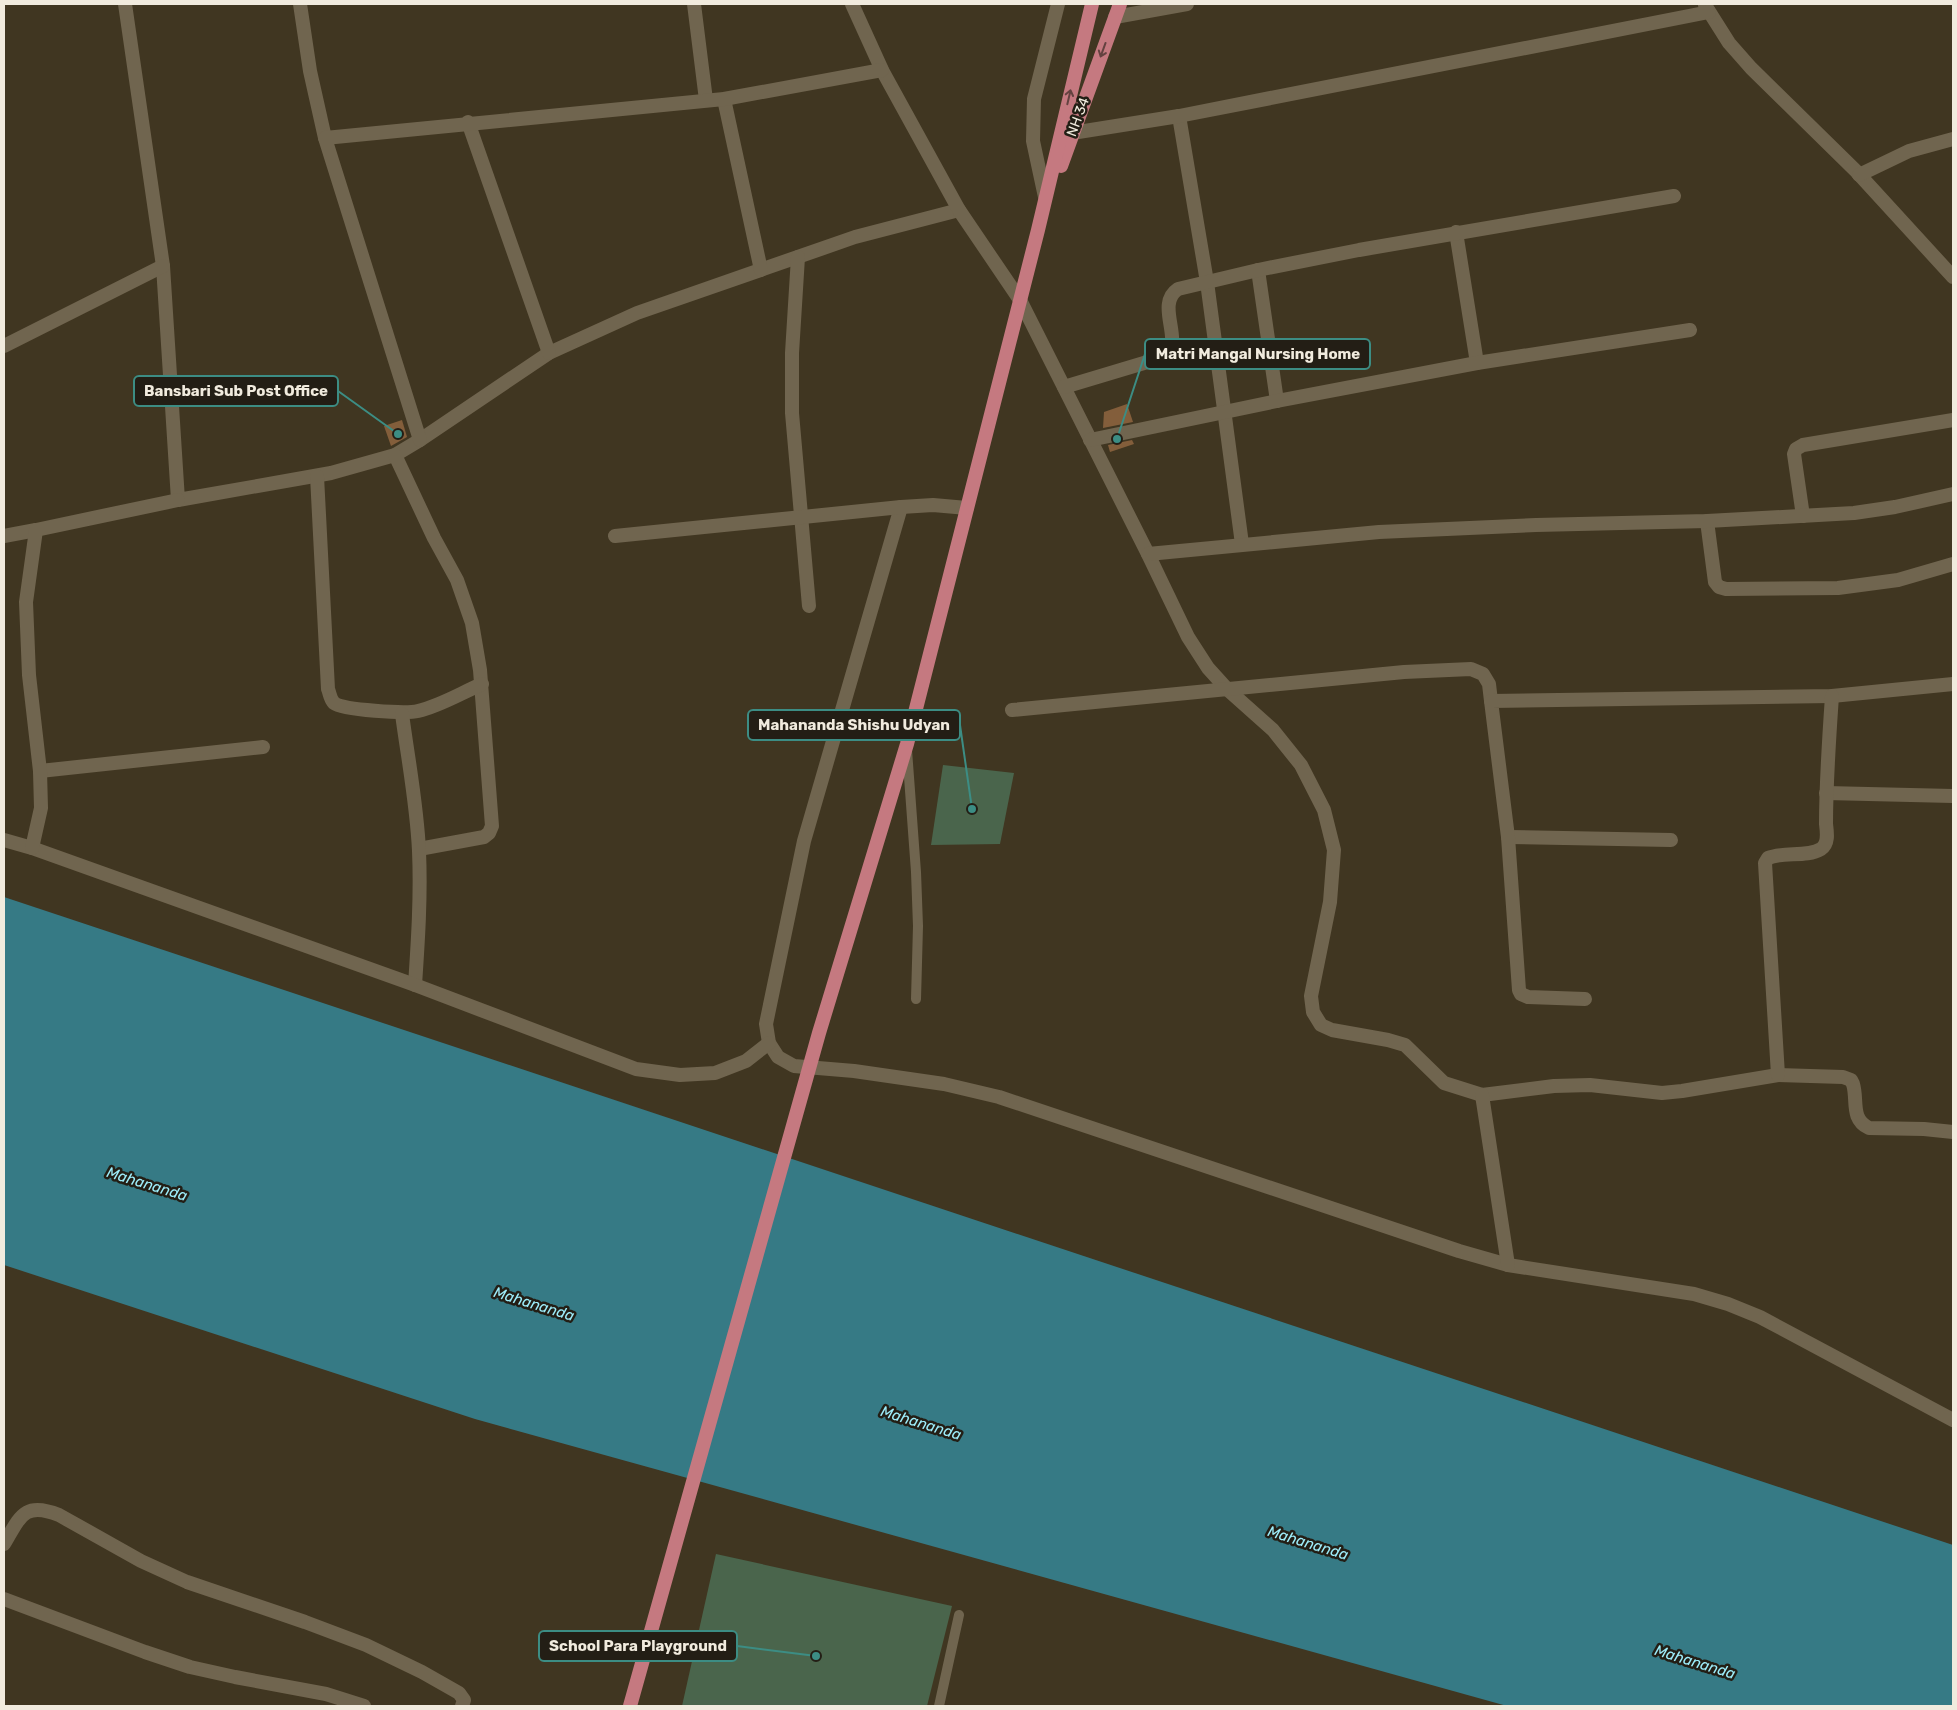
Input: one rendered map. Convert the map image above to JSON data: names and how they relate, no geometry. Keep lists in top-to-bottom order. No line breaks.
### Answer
{"streets":{"main road":["NH 34"]},"water":["Mahananda"],"places":["Bansbari Sub Post Office","Matri Mangal Nursing Home","Mahananda Shishu Udyan","School Para Playground"]}
